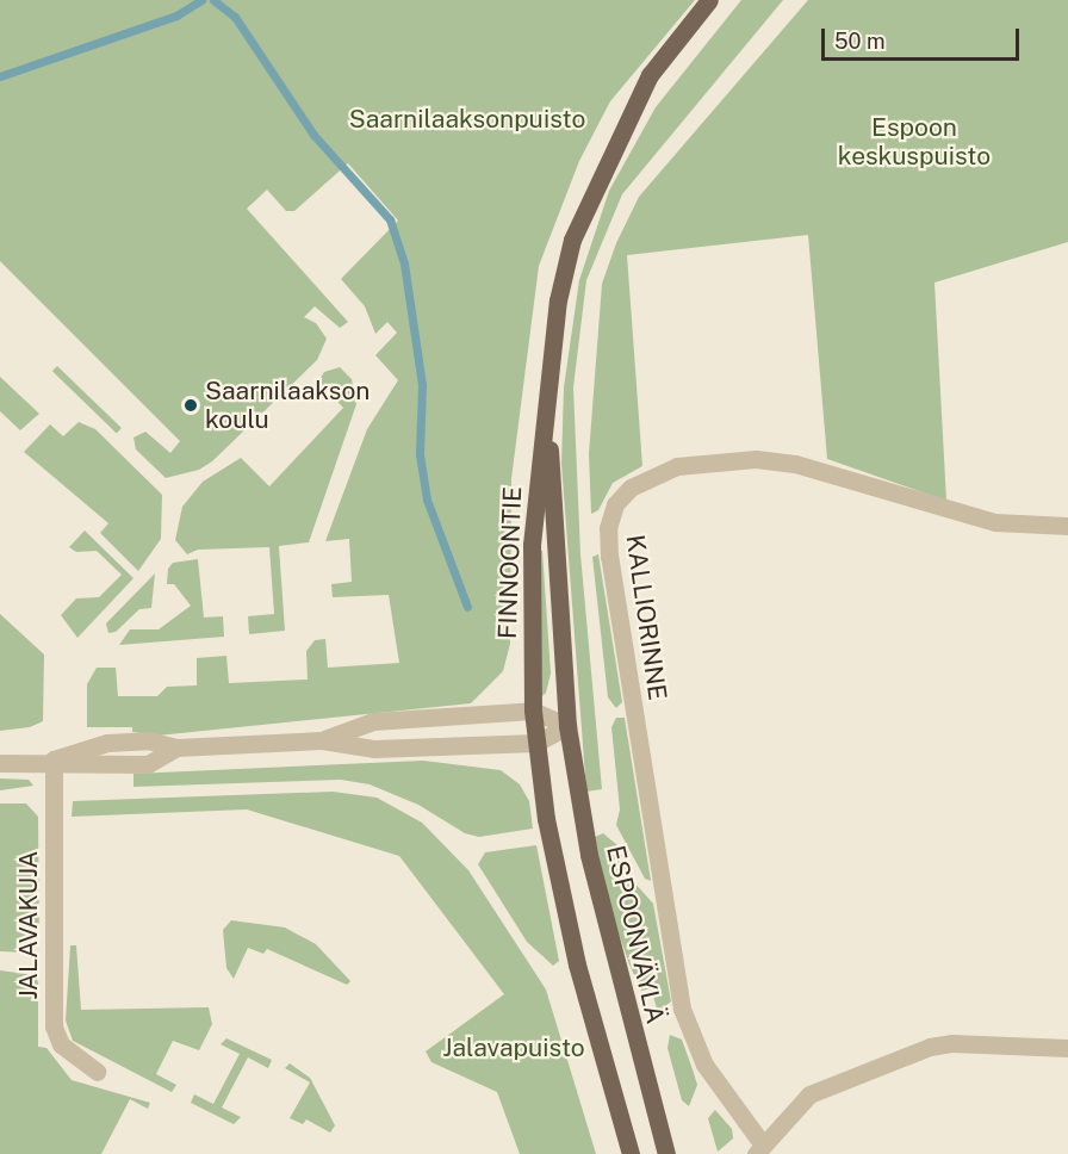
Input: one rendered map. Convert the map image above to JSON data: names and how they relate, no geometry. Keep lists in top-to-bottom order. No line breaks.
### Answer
{"streets":{"main road":["FINNOONTIE","ESPOONVÄYLÄ"],"street":["KALLIORINNE","JALAVAKUJA"]},"crossings":[["FINNOONTIE","ESPOONVÄYLÄ"]],"parks":["Saarnilaaksonpuisto","Espoon keskuspuisto","Jalavapuisto"],"places":["Saarnilaakson koulu"],"scale_bar":"50 m"}
